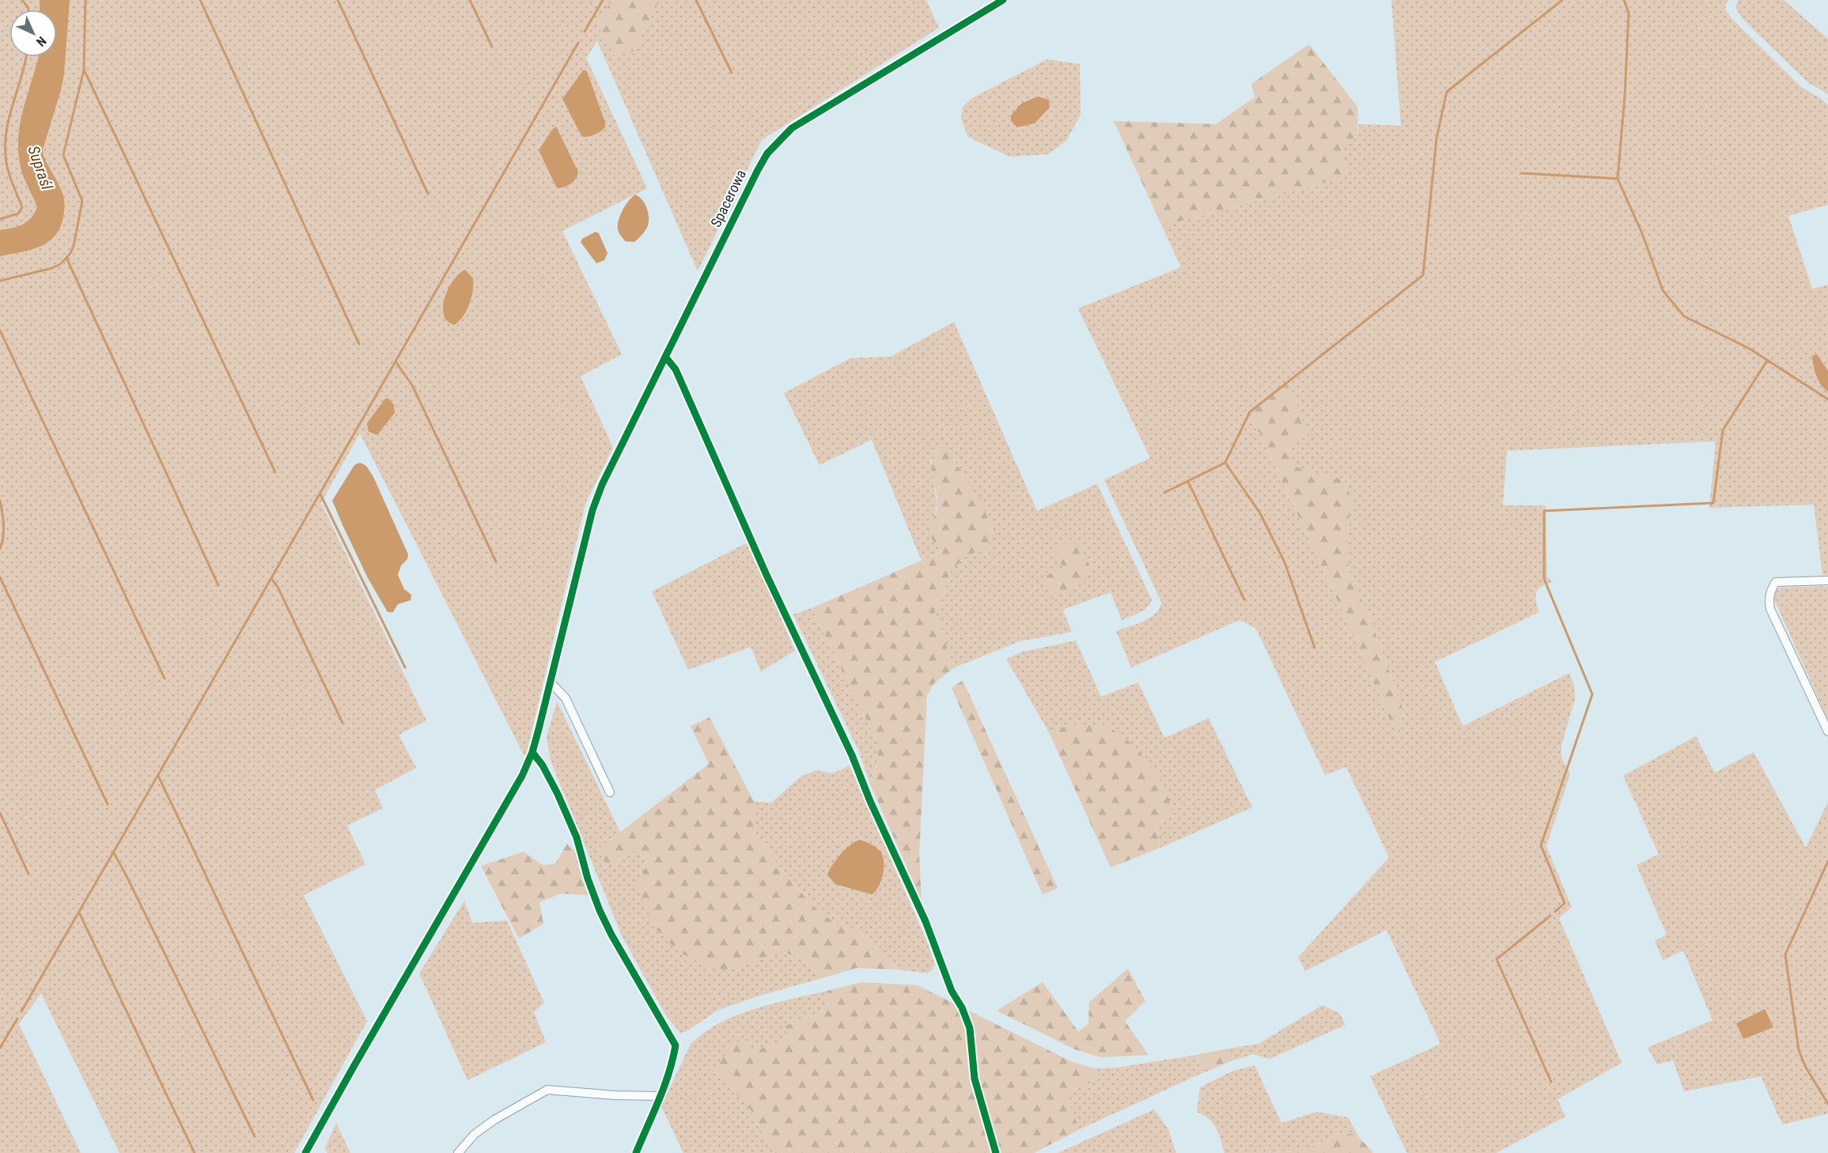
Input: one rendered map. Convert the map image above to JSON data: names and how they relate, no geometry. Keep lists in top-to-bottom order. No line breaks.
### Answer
{"streets":{"street":["Spacerowa"]},"water":["Supraśl"],"north":"bottom right"}
